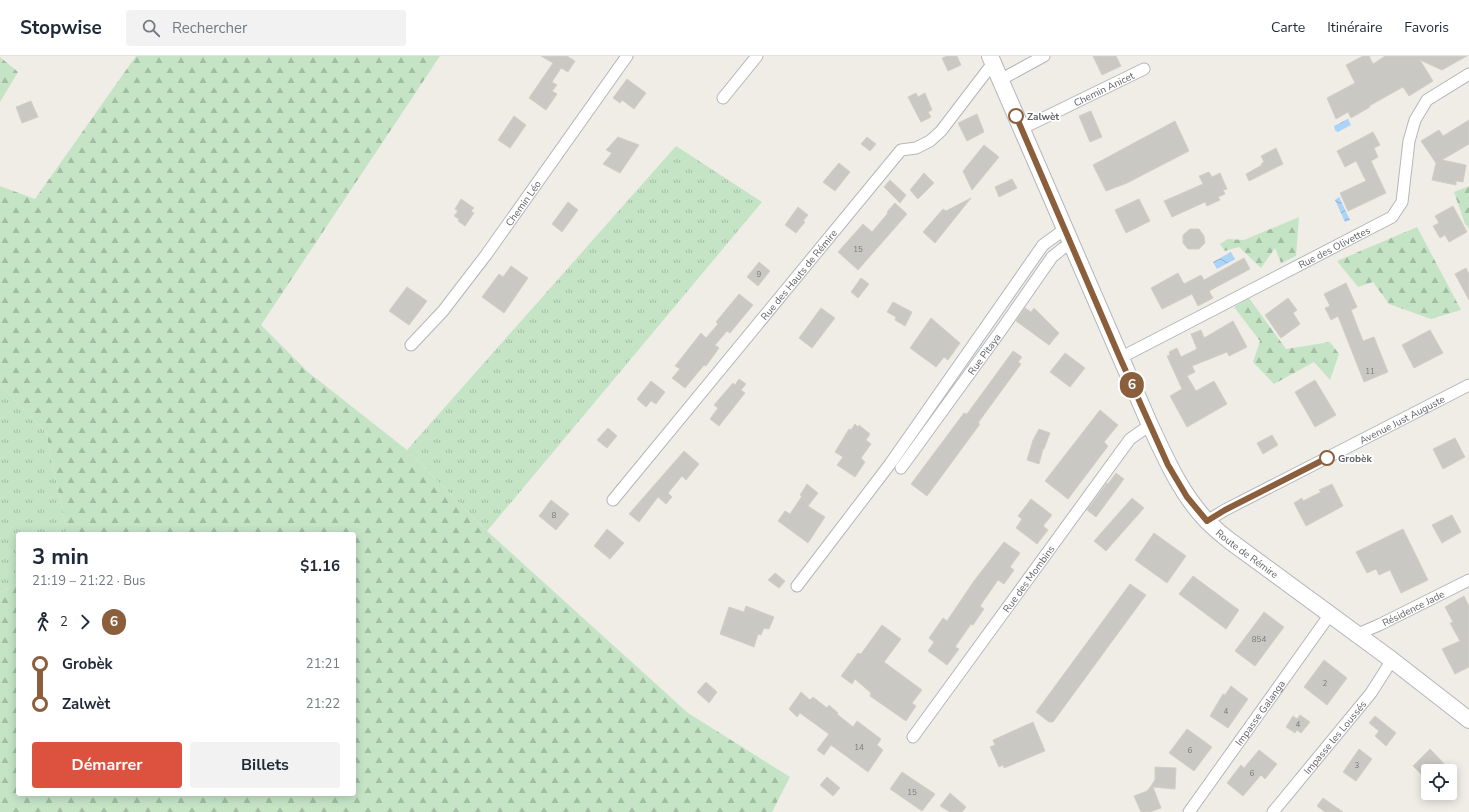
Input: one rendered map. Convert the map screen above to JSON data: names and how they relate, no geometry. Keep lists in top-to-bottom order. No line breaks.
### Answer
{"streets":{"main road":["Route de Rémire"],"street":["Chemin Anicet","Chemin Léo","Rue des Olivettes","Rue des Hauts de Rémire","Rue Pitaya","Avenue Just Auguste","Rue des Mombins","Résidence Jade","Impasse Galanga","Impasse les Loussés"]},"crossings":[["Chemin Anicet","Route de Rémire"],["Rue des Olivettes","Route de Rémire"],["Rue des Hauts de Rémire","Route de Rémire"],["Rue Pitaya","Route de Rémire"],["Avenue Just Auguste","Route de Rémire"],["Route de Rémire","Rue des Mombins"],["Route de Rémire","Résidence Jade"],["Route de Rémire","Impasse Galanga"],["Route de Rémire","Impasse les Loussés"]],"places":["Zalwèt","Grobèk"],"lines":["bus line 6"],"house_numbers":["15","9","11","8","854","2","4","4","14","6","3","6","15"],"page":{"header":"Stopwise","search":"Rechercher","nav":["Carte","Itinéraire","Favoris"],"on_map":"6","heading":["3 min","21:19 – 21:22 · Bus","$1.16"],"legs":["2","6"],"list":[{"name":"Grobèk","value":"21:21"},{"name":"Zalwèt","value":"21:22"}],"buttons":["Démarrer","Billets"]}}
